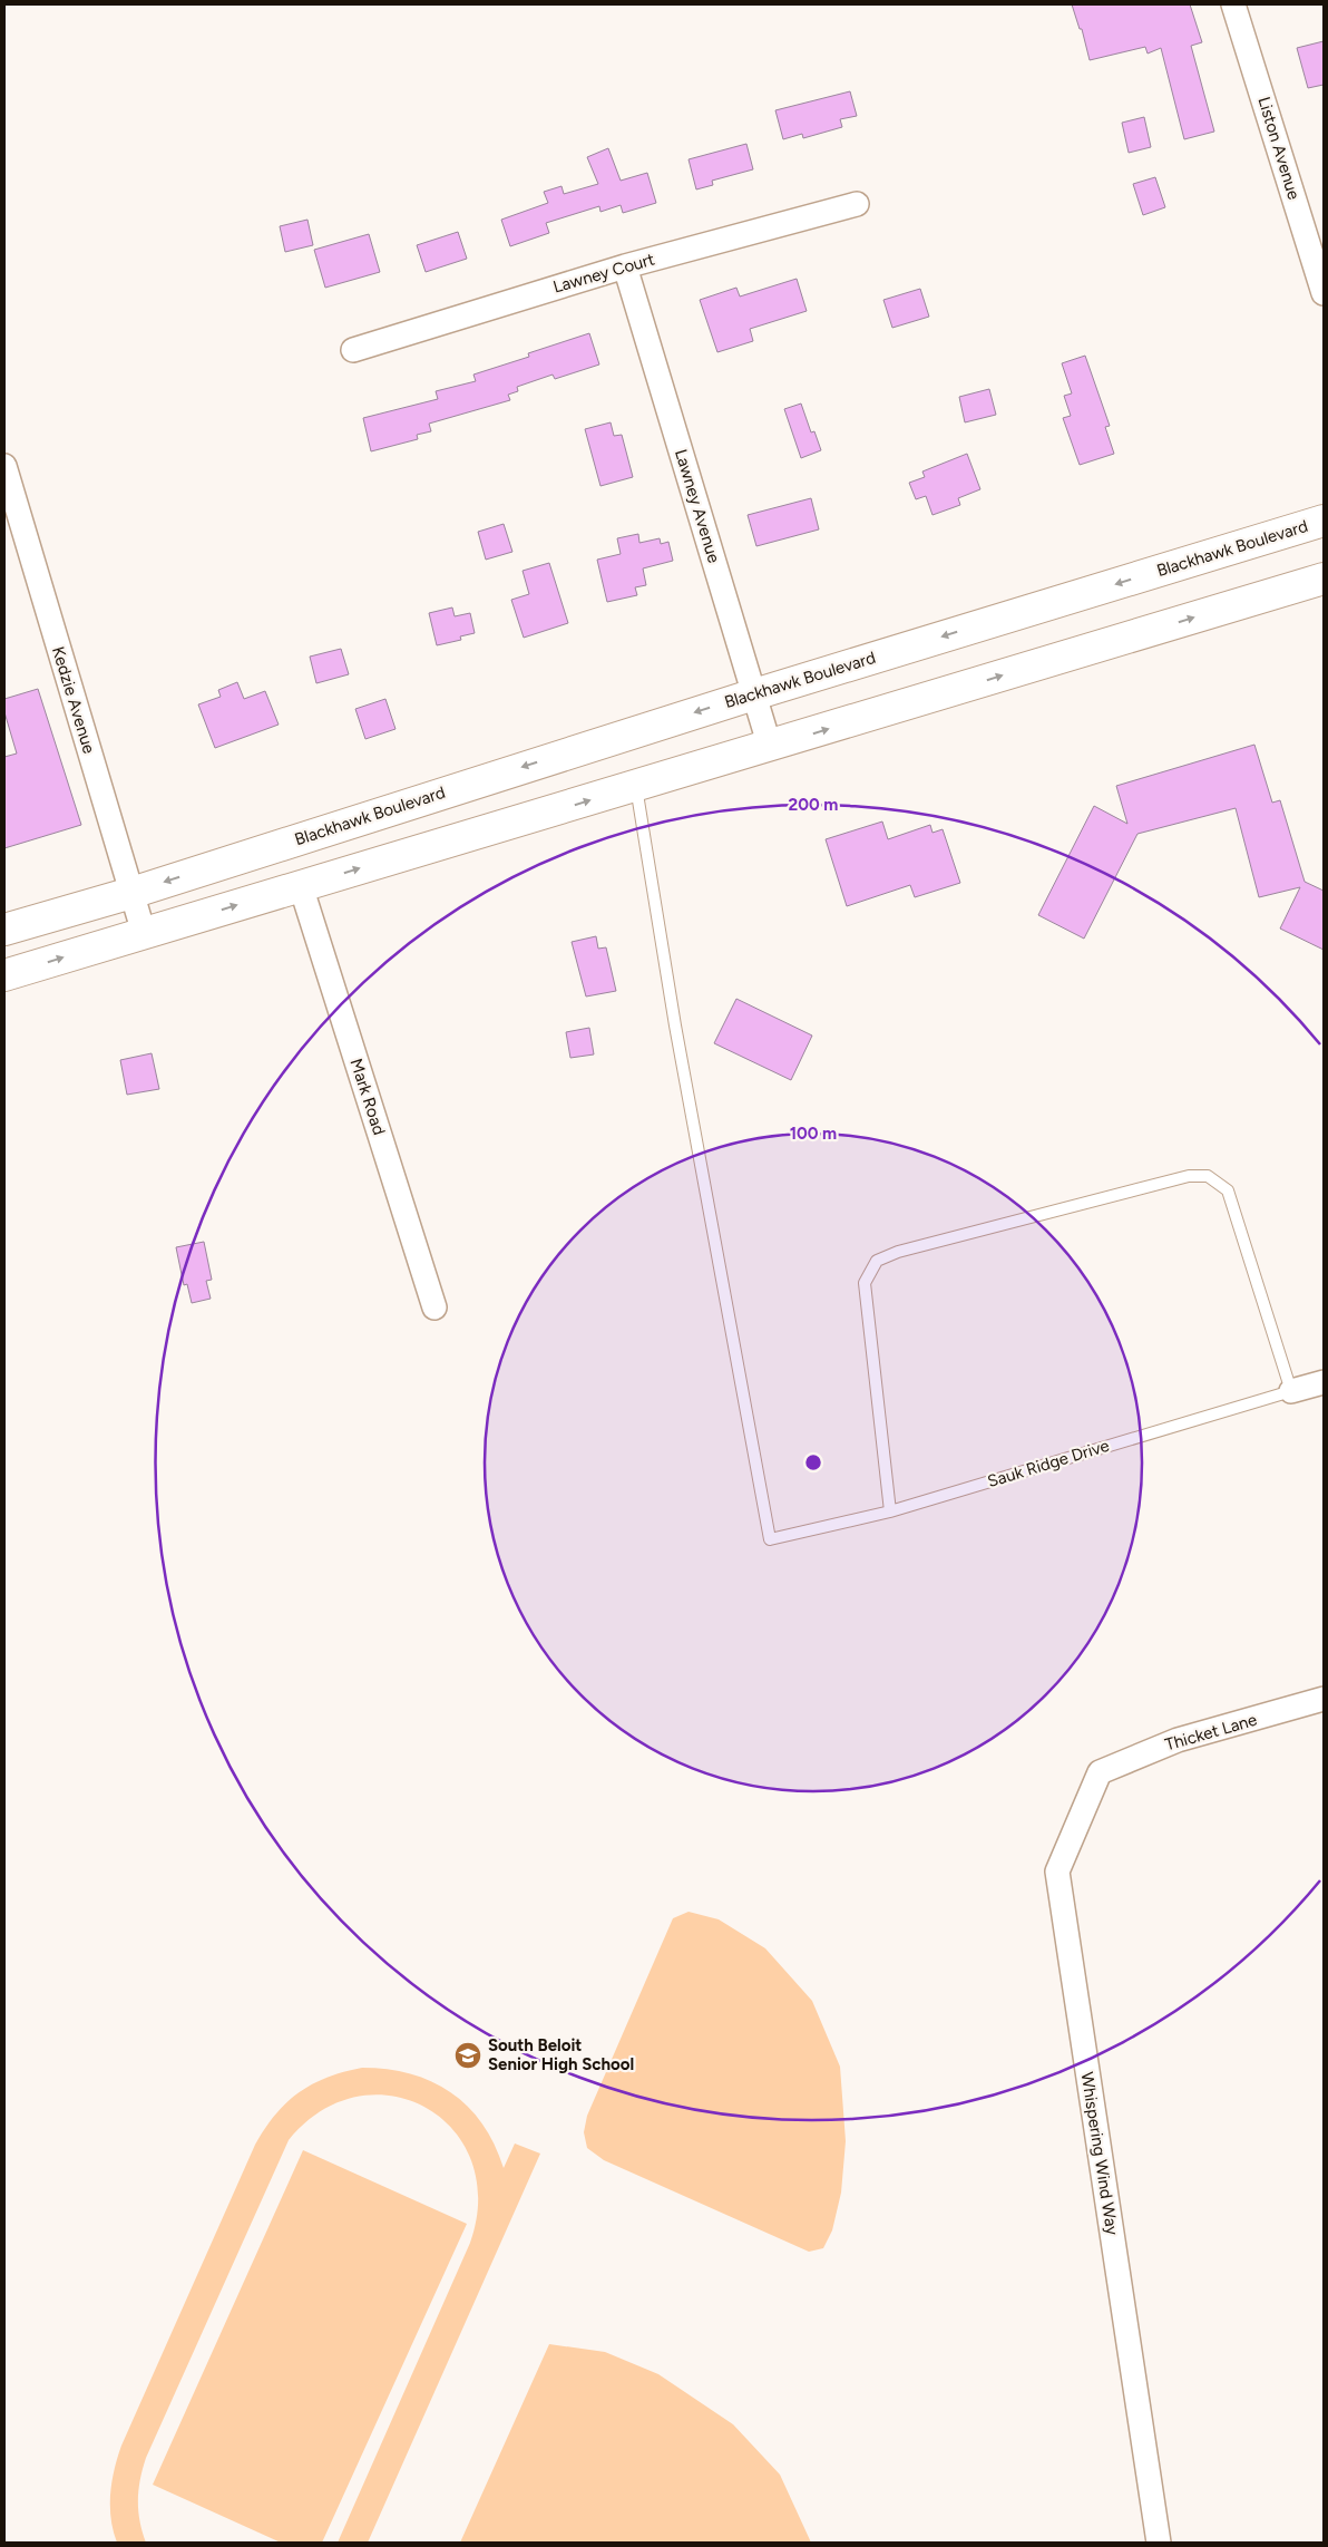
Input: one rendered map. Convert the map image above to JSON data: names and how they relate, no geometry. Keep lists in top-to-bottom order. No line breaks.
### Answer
{"streets":{"main road":["Blackhawk Boulevard"],"street":["Liston Avenue","Lawney Court","Lawney Avenue","Kedzie Avenue","Mark Road","Sauk Ridge Drive","Thicket Lane","Whispering Wind Way"]},"crossings":[["Lawney Court","Lawney Avenue"],["Lawney Avenue","Blackhawk Boulevard"],["Blackhawk Boulevard","Kedzie Avenue"],["Thicket Lane","Whispering Wind Way"]],"places":{"school or university":["South Beloit Senior High School"]},"rings":["200 m","100 m"]}
